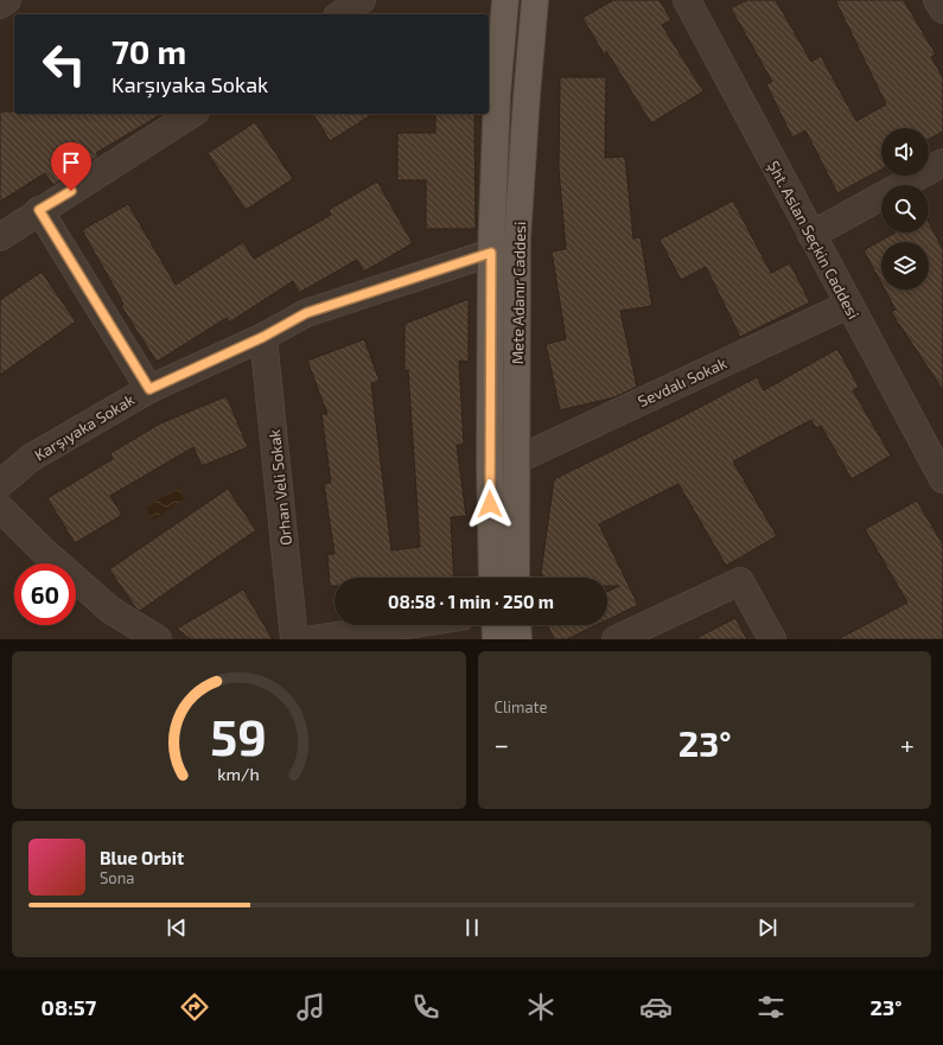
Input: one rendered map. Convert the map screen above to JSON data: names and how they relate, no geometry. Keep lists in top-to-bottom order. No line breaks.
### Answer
{"streets":{"main road":["Mete Adanır Caddesi"],"street":["Şht. Aslan Seçkin Caddesi","Sevdalı Sokak","Karşıyaka Sokak","Orhan Veli Sokak"]},"crossings":[["Şht. Aslan Seçkin Caddesi","Sevdalı Sokak"],["Mete Adanır Caddesi","Sevdalı Sokak"],["Mete Adanır Caddesi","Karşıyaka Sokak"],["Karşıyaka Sokak","Orhan Veli Sokak"]],"page":{"turn":["70 m","Karşıyaka Sokak"],"limit":"60","trip":"08:58 · 1 min · 250 m","tile":"Climate","heat":["−","23°","+"],"song":["Blue Orbit","Sona"],"tabs":["08:57","23°"],"gauge":["59","km/h"]}}
